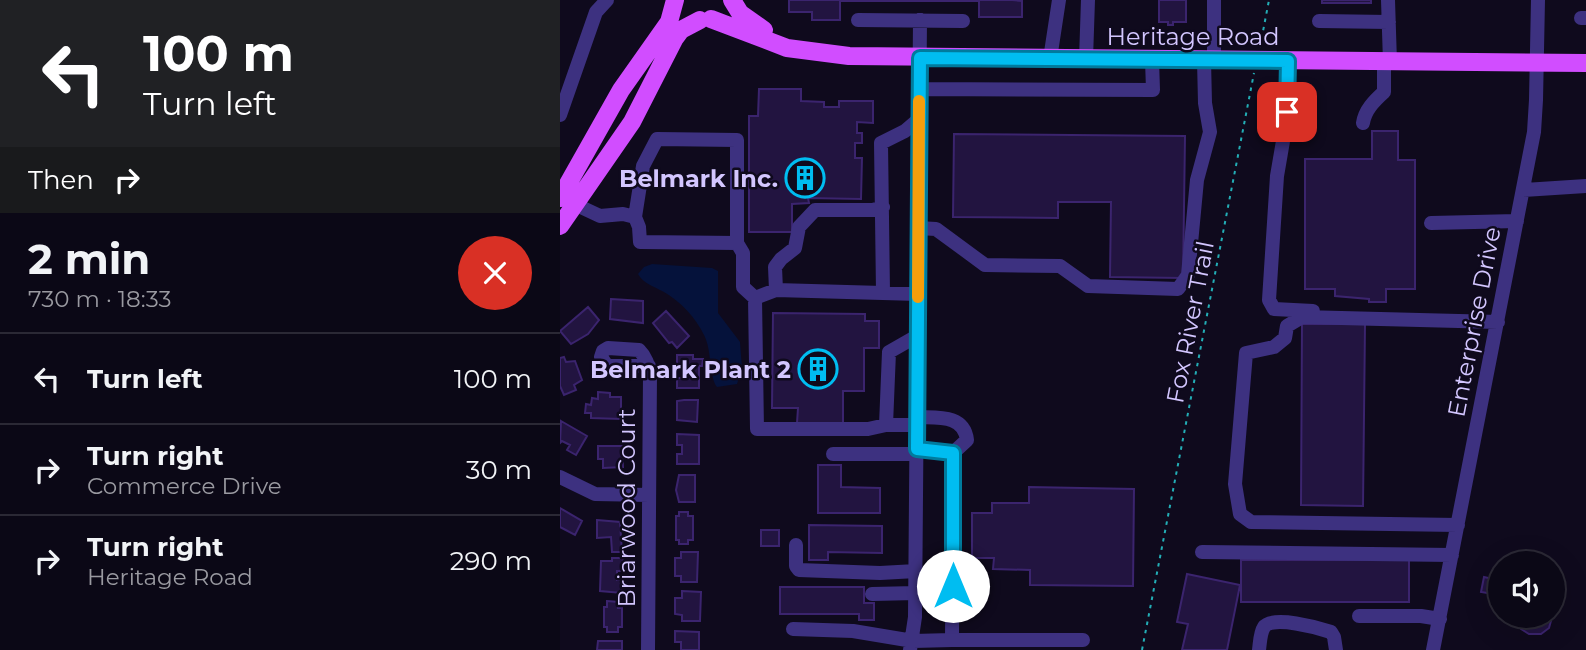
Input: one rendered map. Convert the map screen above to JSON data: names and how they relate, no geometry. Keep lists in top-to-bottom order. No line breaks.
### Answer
{"streets":{"main road":["Heritage Road"],"street":["Enterprise Drive","Briarwood Court"],"path":["Fox River Trail"]},"crossings":[["Heritage Road","Fox River Trail"],["Heritage Road","Enterprise Drive"]],"places":{"building":["Belmark Inc.","Belmark Plant 2"]},"page":{"turn":["100 m","Turn left"],"then":"Then","heading":["2 min","730 m · 18:33"],"list":[{"name":"Turn left","value":"100 m"},{"name":"Turn right","note":"Commerce Drive","value":"30 m"},{"name":"Turn right","note":"Heritage Road","value":"290 m"}]}}
